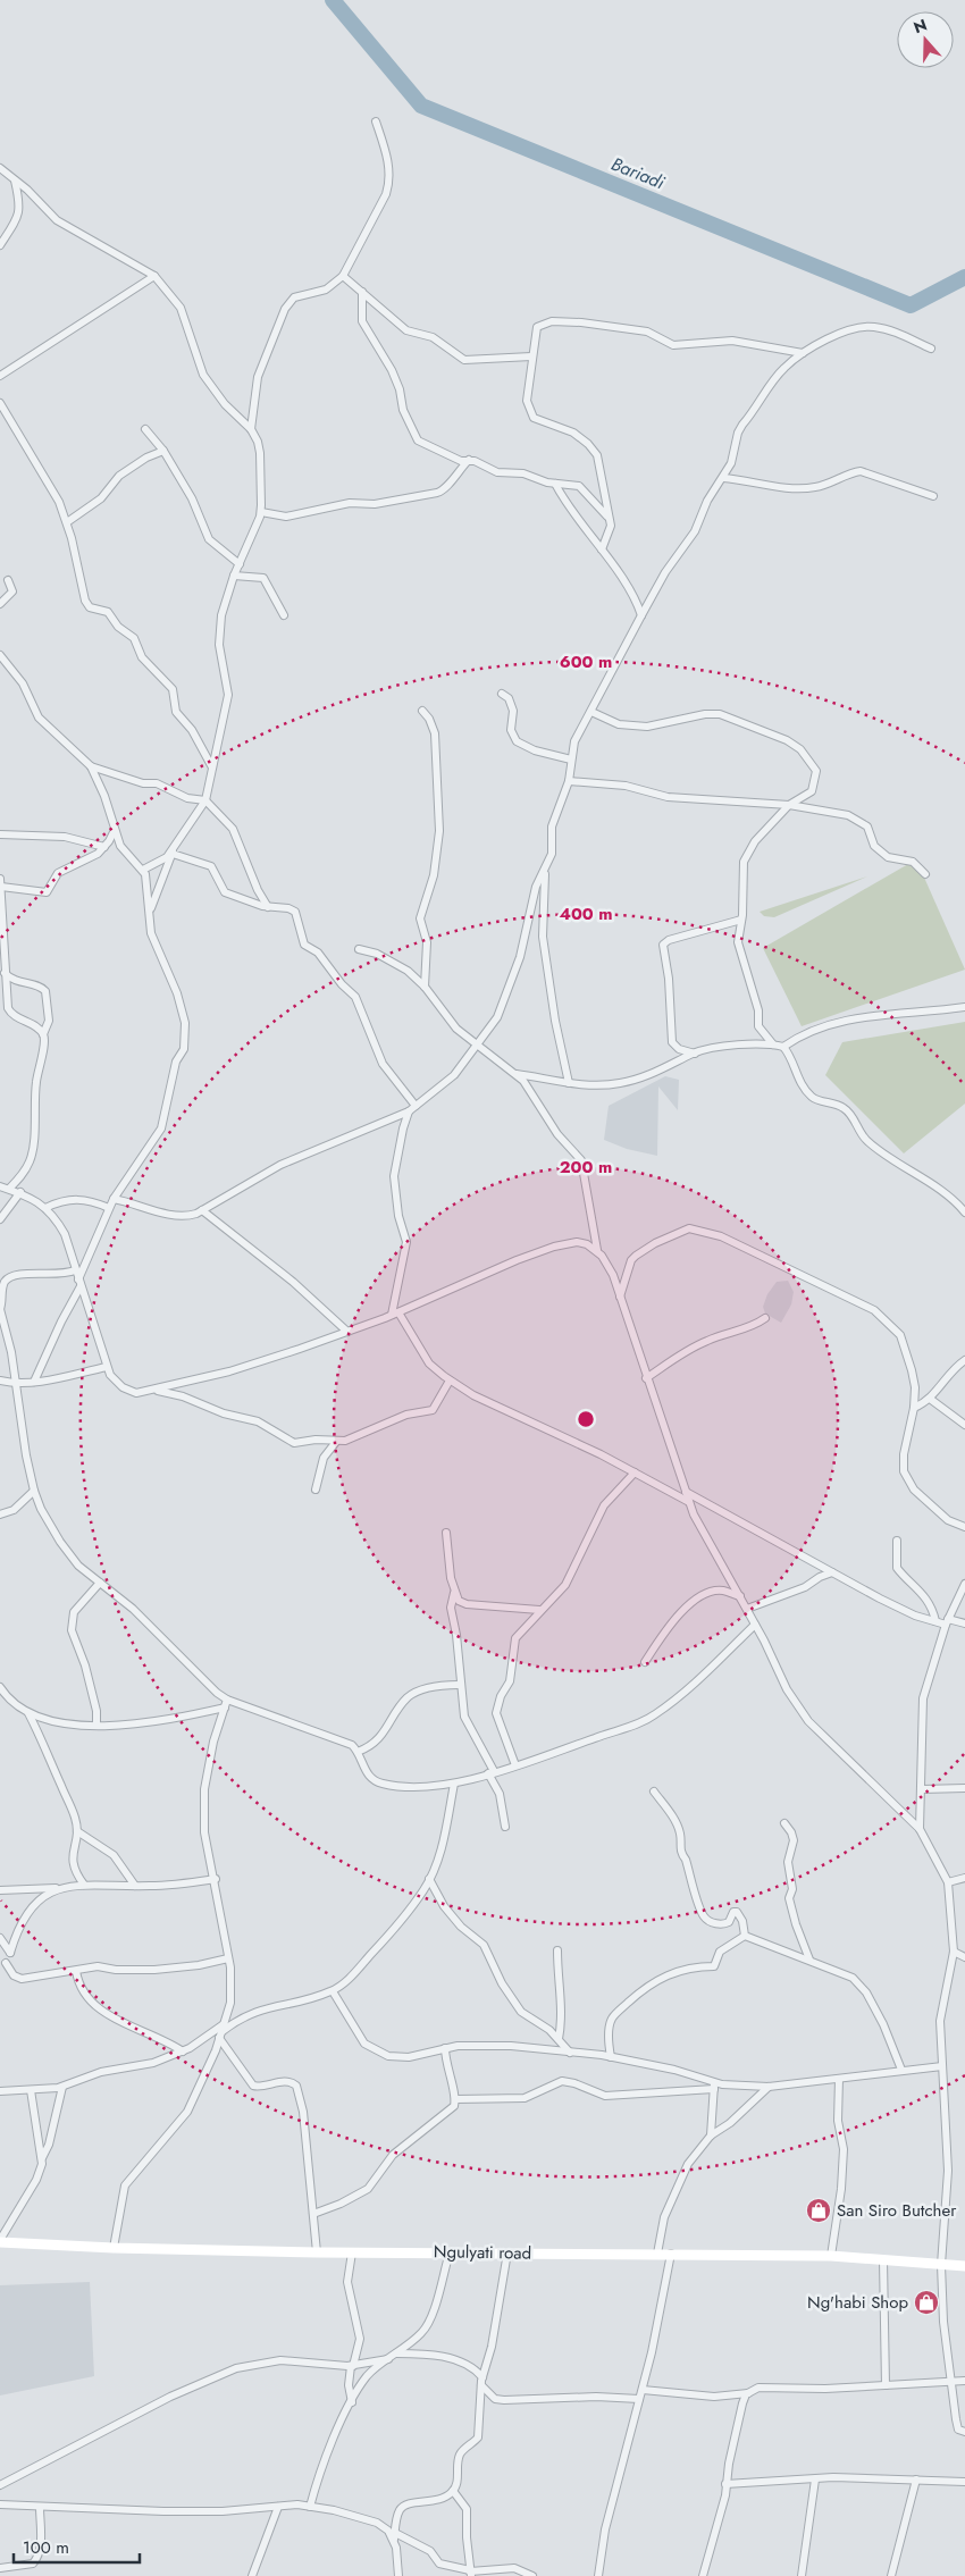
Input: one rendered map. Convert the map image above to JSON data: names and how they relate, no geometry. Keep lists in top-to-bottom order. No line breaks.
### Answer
{"streets":{"main road":["Ngulyati road"]},"water":["Bariadi"],"places":{"shop":["San Siro Butcher","Ng'habi Shop"]},"scale_bar":"100 m","north":"top","rings":["600 m","400 m","200 m"]}
